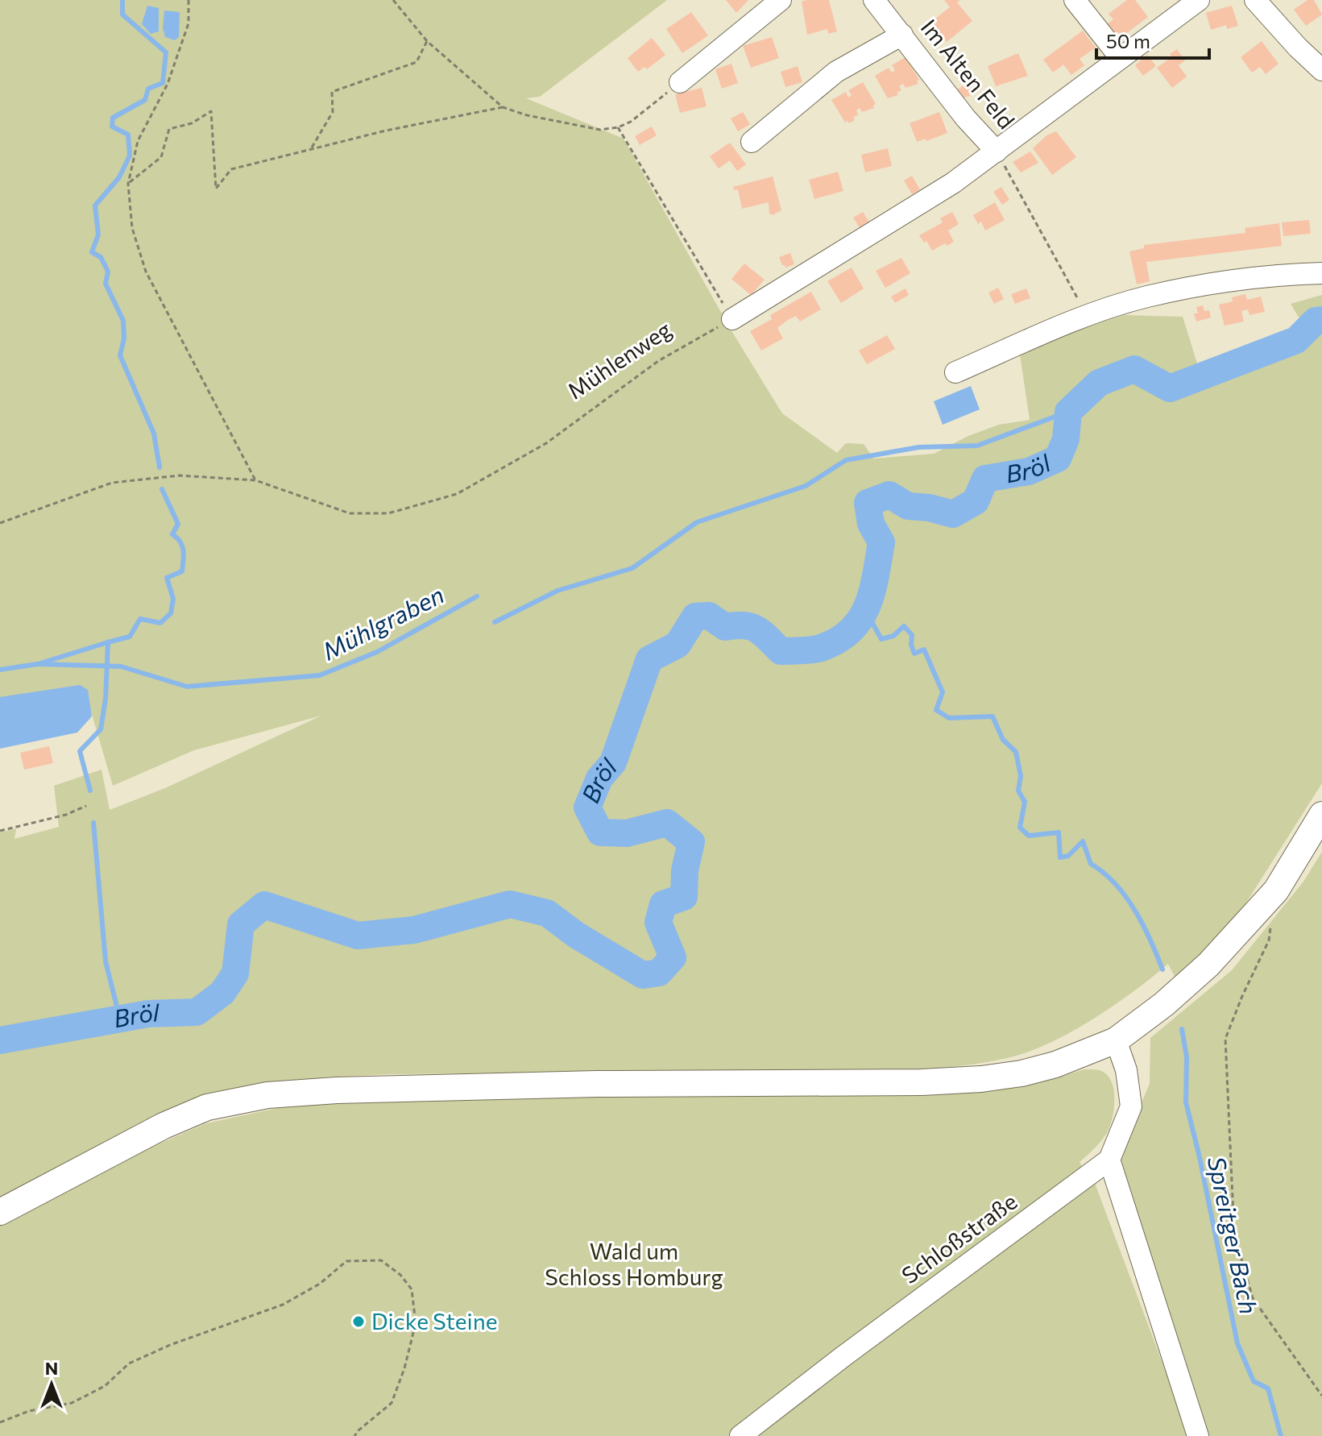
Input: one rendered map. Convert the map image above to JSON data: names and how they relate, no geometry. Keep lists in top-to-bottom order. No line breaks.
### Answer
{"streets":{"street":["Im Alten Feld","Schloßstraße"],"path":["Mühlenweg"]},"water":["Bröl","Mühlgraben","Spreitger Bach"],"parks":["Wald um Schloss Homburg"],"places":["Dicke Steine"],"scale_bar":"50 m","north":"top"}
